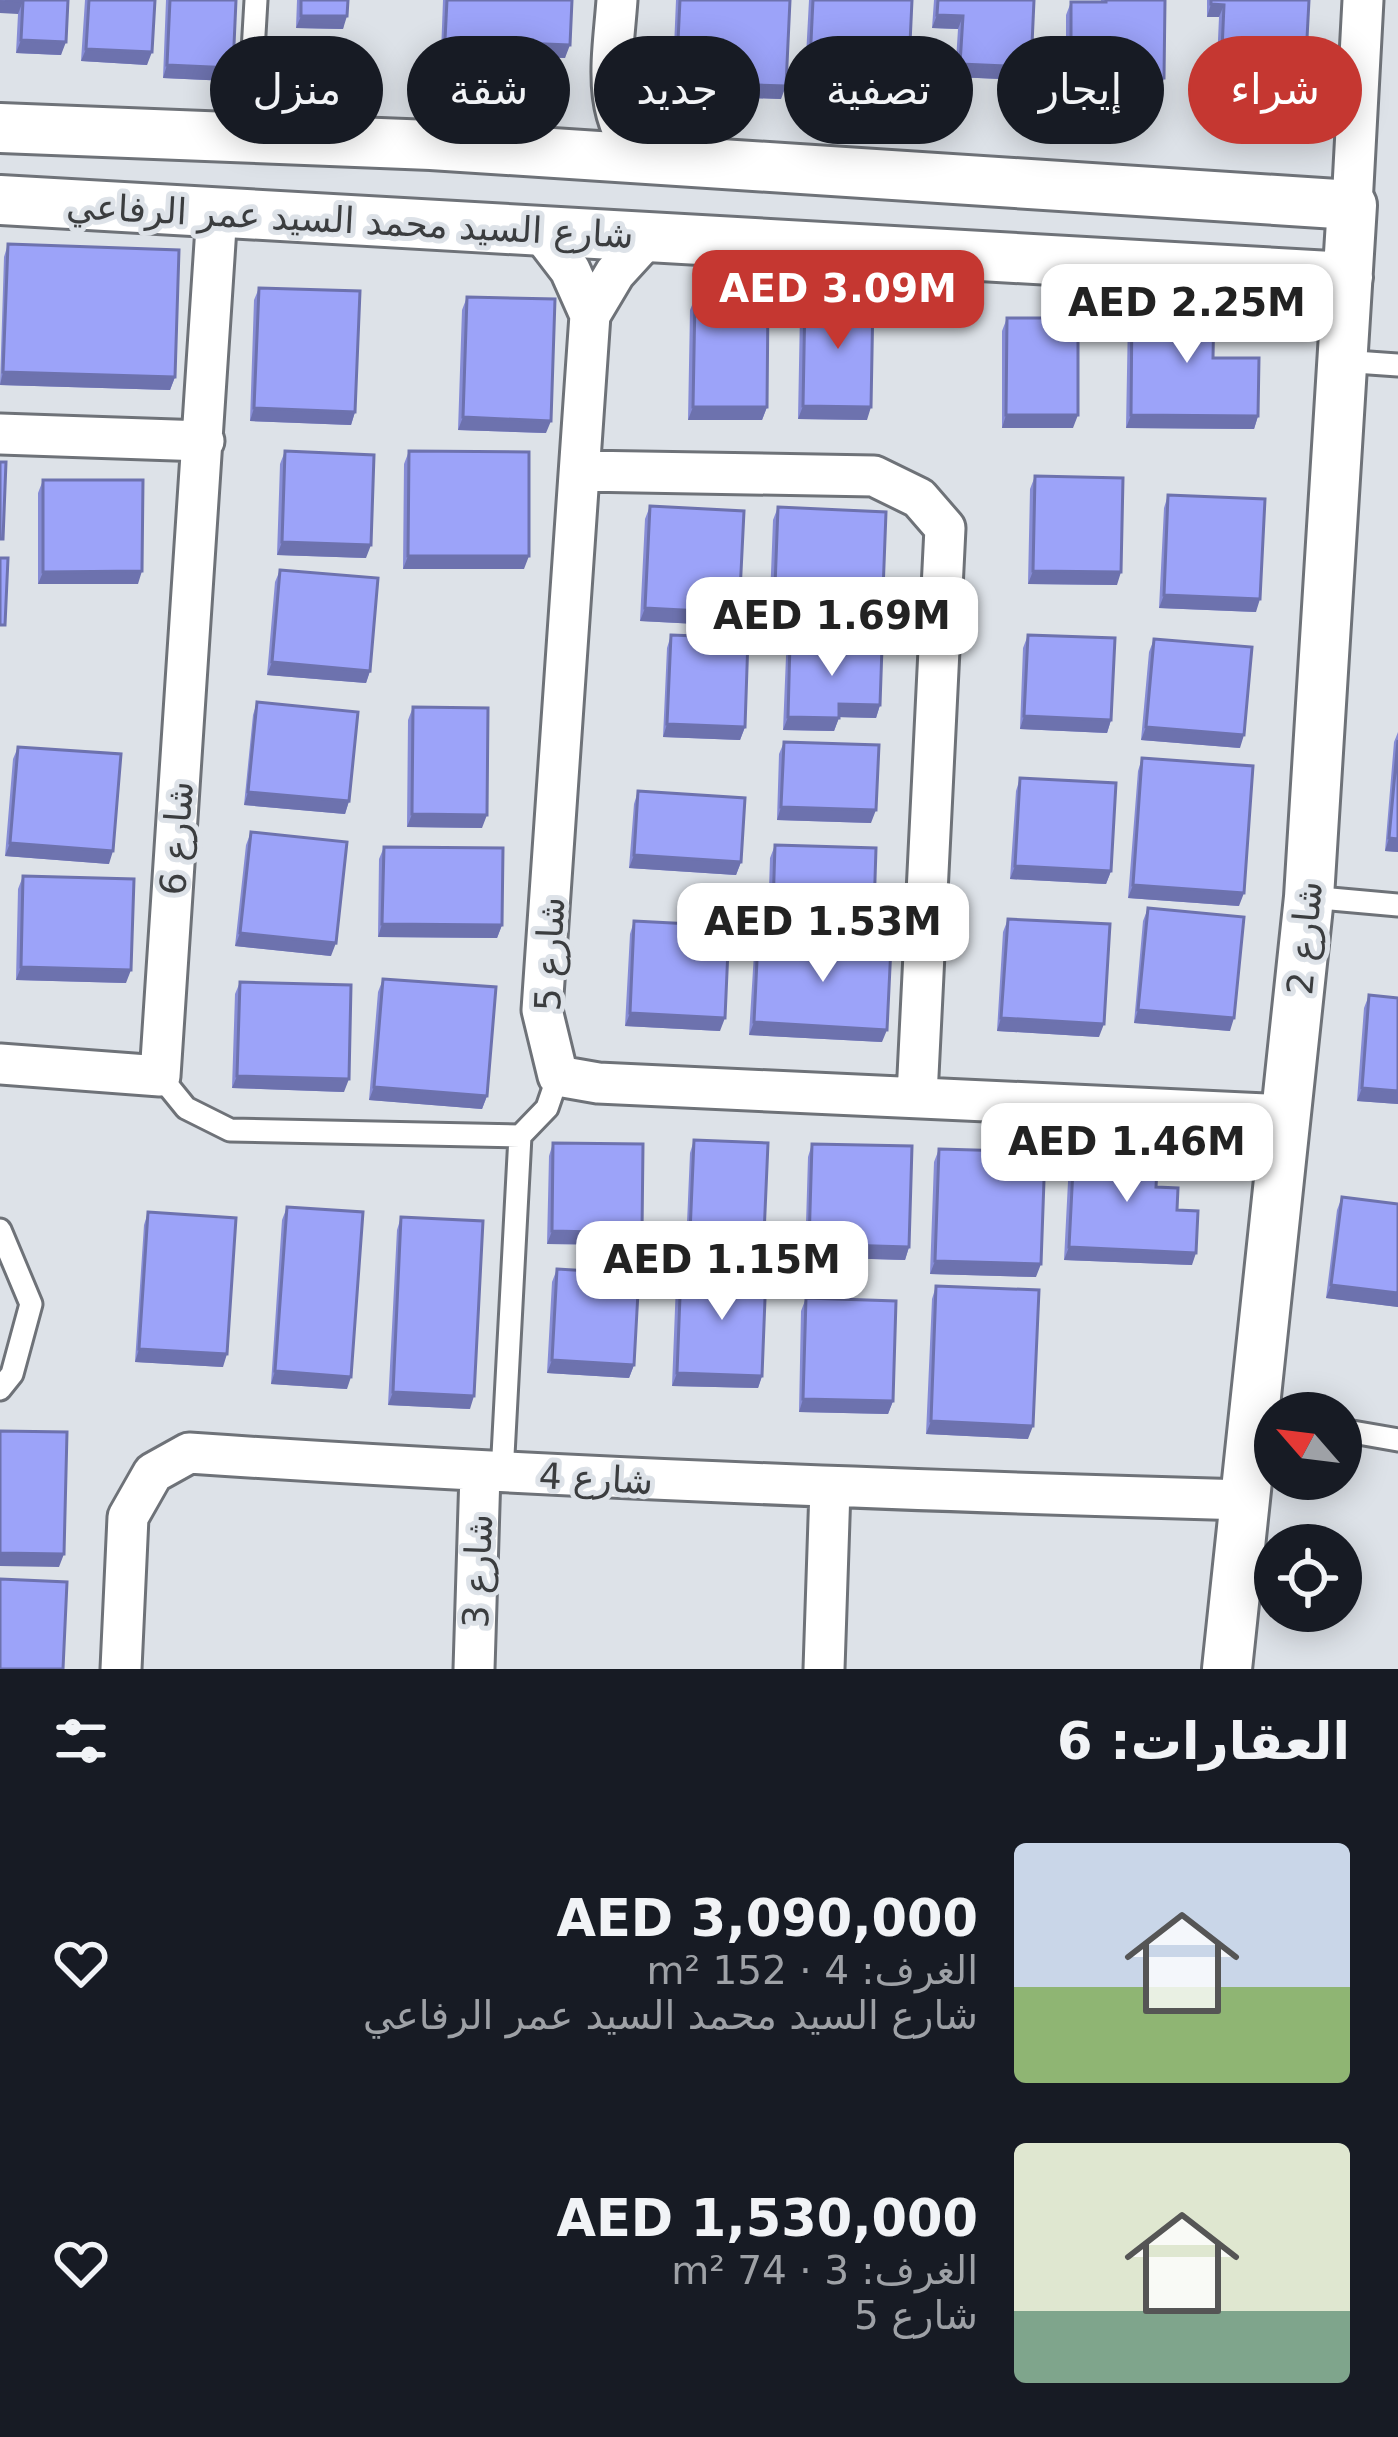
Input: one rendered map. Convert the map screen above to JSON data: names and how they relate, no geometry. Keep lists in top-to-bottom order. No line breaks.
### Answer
{"streets":{"street":["شارع السيد محمد السيد عمر الرفاعي","شارع 6","شارع 2","شارع 5","شارع 4","شارع 3"]},"crossings":[["شارع السيد محمد السيد عمر الرفاعي","شارع 6"],["شارع السيد محمد السيد عمر الرفاعي","شارع 2"],["شارع السيد محمد السيد عمر الرفاعي","شارع 5"],["شارع 2","شارع 4"],["شارع 4","شارع 3"]],"north":"top left","page":{"chip":["شراء","إيجار","تصفية","جديد","شقة","منزل"],"price":["AED 3.09M","AED 2.25M","AED 1.69M","AED 1.53M","AED 1.46M","AED 1.15M"],"heading":"العقارات: 6","list":[{"name":"AED 3,090,000","note":"الغرف: 4 · 152 m² · شارع السيد محمد السيد عمر الرفاعي"},{"name":"AED 1,530,000","note":"الغرف: 3 · 74 m² · شارع 5"}]}}
